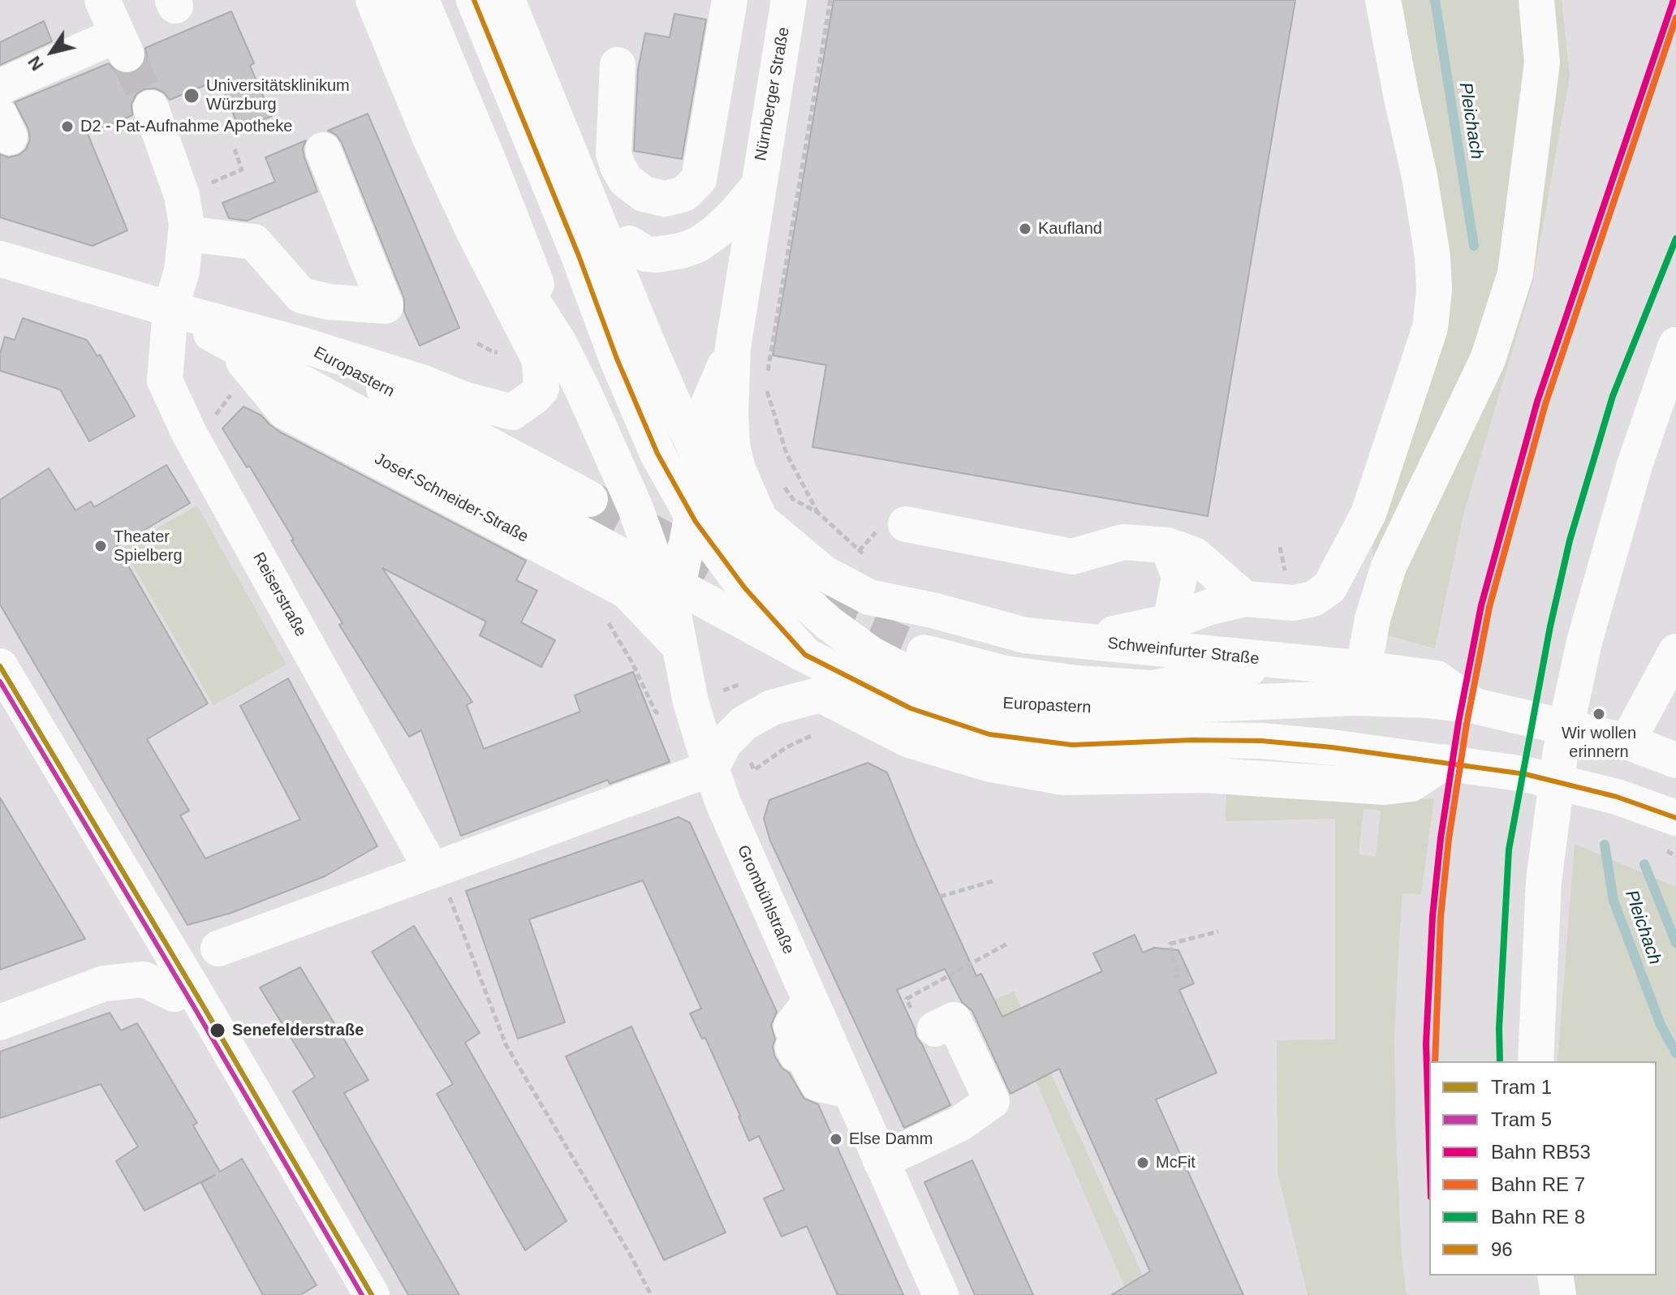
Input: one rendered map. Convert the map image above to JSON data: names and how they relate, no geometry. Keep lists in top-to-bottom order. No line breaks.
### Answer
{"streets":{"street":["Nürnberger Straße","Europastern","Josef-Schneider-Straße","Reiserstraße","Schweinfurter Straße","Grombühlstraße"]},"crossings":[["Nürnberger Straße","Schweinfurter Straße"],["Nürnberger Straße","Grombühlstraße"],["Europastern","Josef-Schneider-Straße"],["Europastern","Schweinfurter Straße"],["Europastern","Grombühlstraße"],["Josef-Schneider-Straße","Reiserstraße"],["Josef-Schneider-Straße","Grombühlstraße"]],"water":["Pleichach"],"places":["Universitätsklinikum Würzburg","D2 - Pat-Aufnahme Apotheke","Kaufland","Theater Spielberg","Wir wollen erinnern","Senefelderstraße","Else Damm","McFit"],"lines":["rail line RB53","transit line 96","tram line 1","tram line 5"],"legend":["Tram 1","Tram 5","Bahn RB53","Bahn RE 7","Bahn RE 8","96"],"north":"bottom left"}
